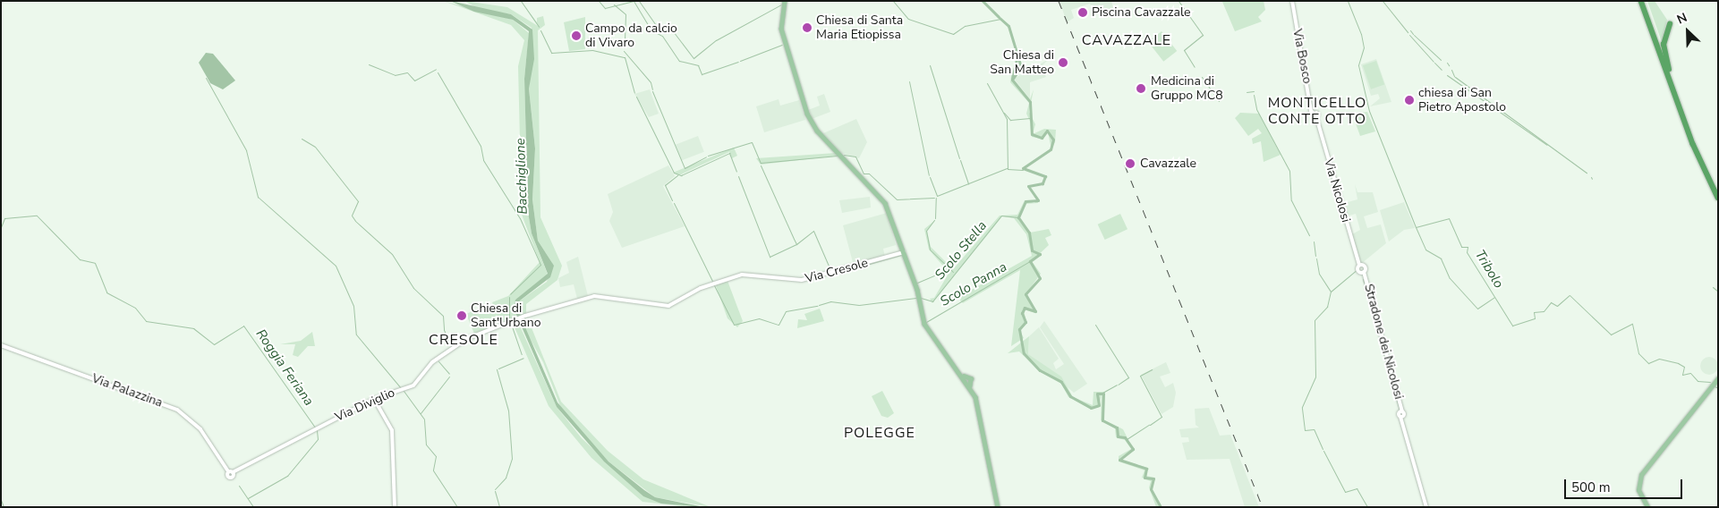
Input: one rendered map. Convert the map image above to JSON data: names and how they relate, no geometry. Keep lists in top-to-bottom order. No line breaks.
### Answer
{"streets":{"main road":["Via Bosco","Via Nicolosi","Via Cresole","Stradone dei Nicolosi","Via Palazzina","Via Diviglio"]},"crossings":[["Via Bosco","Via Nicolosi"],["Via Nicolosi","Stradone dei Nicolosi"],["Via Cresole","Via Diviglio"],["Via Palazzina","Via Diviglio"]],"districts":["CAVAZZALE","MONTICELLO CONTE OTTO","CRESOLE","POLEGGE"],"water":["Bacchiglione","Scolo Stella","Tribolo","Scolo Panna","Roggia Feriana"],"places":["Piscina Cavazzale","Chiesa di Santa Maria Etiopissa","Campo da calcio di Vivaro","Chiesa di San Matteo","Medicina di Gruppo MC8","chiesa di San Pietro Apostolo","Cavazzale","Chiesa di Sant'Urbano"],"scale_bar":"500 m","north":"top left"}
